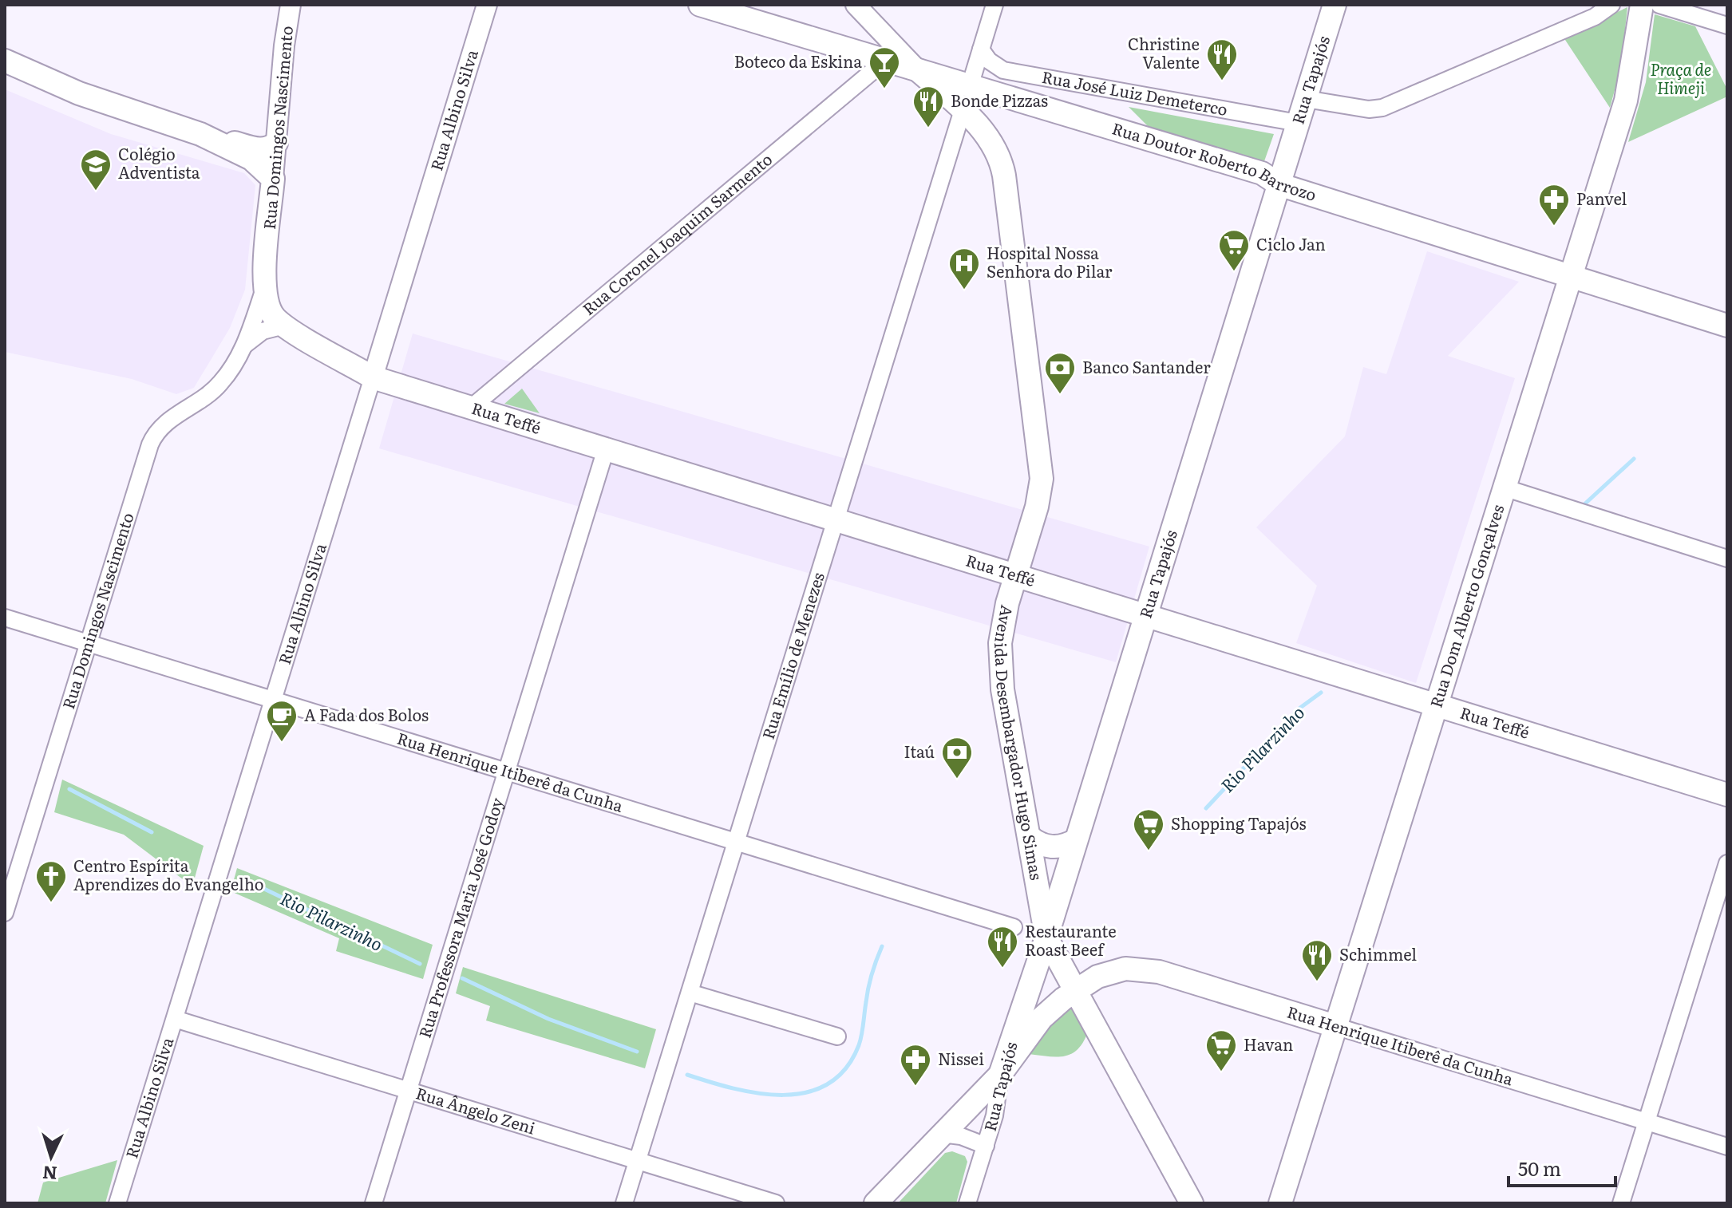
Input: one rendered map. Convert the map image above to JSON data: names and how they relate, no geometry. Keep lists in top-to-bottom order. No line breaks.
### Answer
{"streets":{"main road":["Rua Tapajós","Rua Domingos Nascimento","Rua Doutor Roberto Barrozo","Rua Teffé","Rua Dom Alberto Gonçalves","Avenida Desembargador Hugo Simas","Rua Henrique Itiberê da Cunha"],"street":["Rua José Luiz Demeterco","Rua Albino Silva","Rua Coronel Joaquim Sarmento","Rua Emílio de Menezes","Rua Professora Maria José Godoy","Rua Ângelo Zeni"]},"crossings":[["Rua Tapajós","Rua José Luiz Demeterco"],["Rua Tapajós","Rua Doutor Roberto Barrozo"],["Rua Tapajós","Rua Teffé"],["Rua Tapajós","Avenida Desembargador Hugo Simas"],["Rua Tapajós","Rua Henrique Itiberê da Cunha"],["Rua Albino Silva","Rua Teffé"],["Rua Albino Silva","Rua Henrique Itiberê da Cunha"],["Rua Albino Silva","Rua Ângelo Zeni"],["Rua Domingos Nascimento","Rua Teffé"],["Rua Domingos Nascimento","Rua Henrique Itiberê da Cunha"],["Rua Doutor Roberto Barrozo","Rua Coronel Joaquim Sarmento"],["Rua Doutor Roberto Barrozo","Rua Dom Alberto Gonçalves"],["Rua Doutor Roberto Barrozo","Avenida Desembargador Hugo Simas"],["Rua Coronel Joaquim Sarmento","Rua Teffé"],["Rua Teffé","Rua Dom Alberto Gonçalves"],["Rua Teffé","Rua Emílio de Menezes"],["Rua Teffé","Avenida Desembargador Hugo Simas"],["Rua Teffé","Rua Professora Maria José Godoy"],["Rua Dom Alberto Gonçalves","Rua Henrique Itiberê da Cunha"],["Rua Emílio de Menezes","Avenida Desembargador Hugo Simas"],["Rua Emílio de Menezes","Rua Henrique Itiberê da Cunha"],["Rua Emílio de Menezes","Rua Ângelo Zeni"],["Avenida Desembargador Hugo Simas","Rua Henrique Itiberê da Cunha"],["Rua Henrique Itiberê da Cunha","Rua Professora Maria José Godoy"],["Rua Professora Maria José Godoy","Rua Ângelo Zeni"]],"water":["Rio Pilarzinho"],"parks":["Praça de Himeji"],"places":{"restaurant":["Christine Valente","Bonde Pizzas","Restaurante Roast Beef","Schimmel"],"bar":["Boteco da Eskina"],"school or university":["Colégio Adventista"],"pharmacy":["Panvel","Nissei"],"supermarket":["Ciclo Jan","Shopping Tapajós","Havan"],"hospital":["Hospital Nossa Senhora do Pilar"],"bank":["Banco Santander","Itaú"],"cafe":["A Fada dos Bolos"],"church":["Centro Espírita Aprendizes do Evangelho"]},"scale_bar":"50 m","north":"bottom"}
